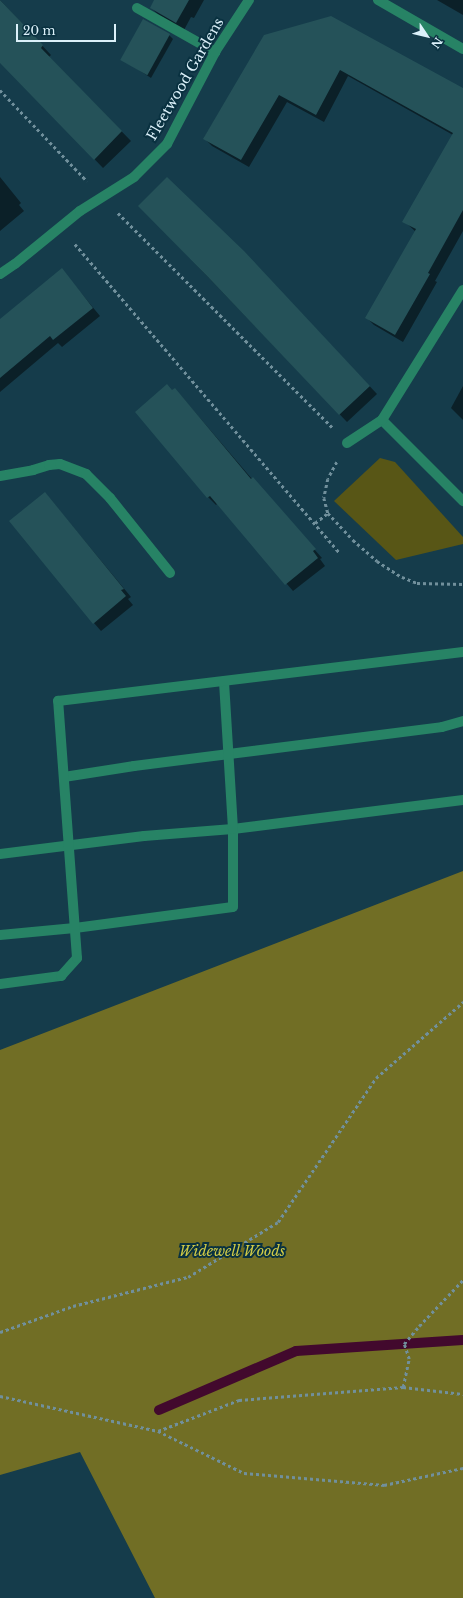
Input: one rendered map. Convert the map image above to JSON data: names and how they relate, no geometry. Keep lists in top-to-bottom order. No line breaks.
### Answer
{"streets":{"street":["Fleetwood Gardens"]},"parks":["Widewell Woods"],"scale_bar":"20 m","north":"bottom right"}
